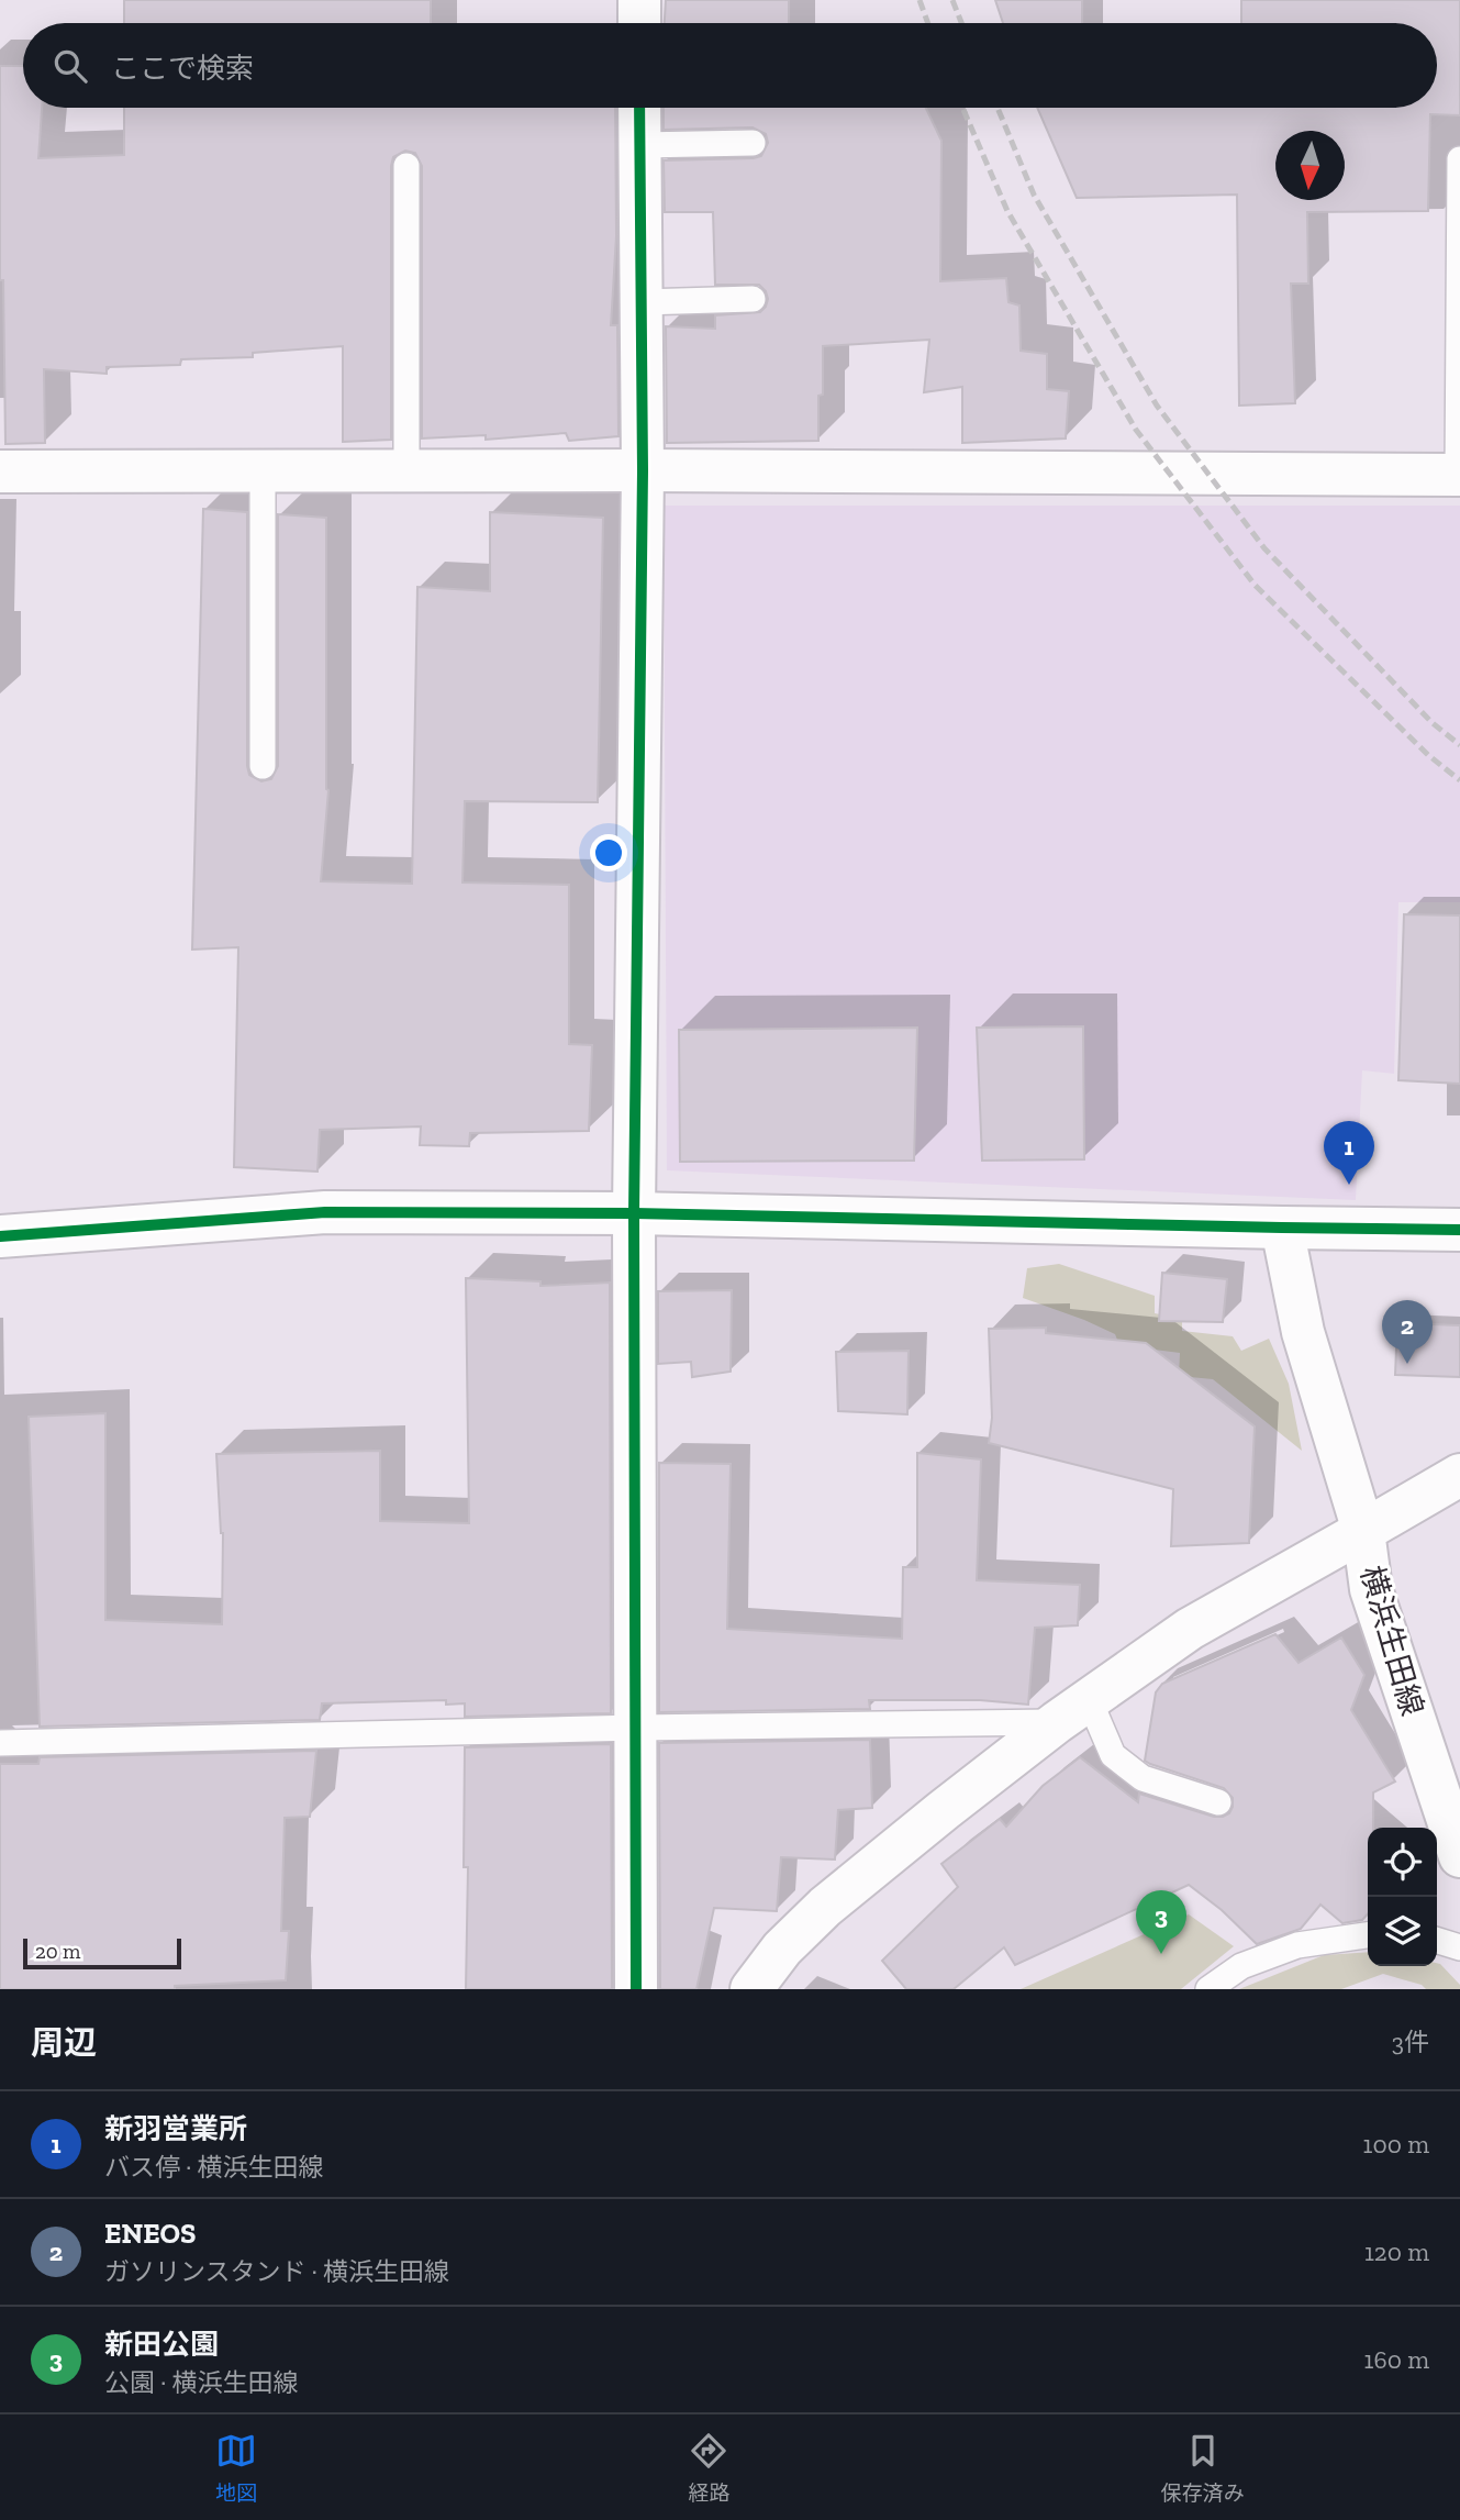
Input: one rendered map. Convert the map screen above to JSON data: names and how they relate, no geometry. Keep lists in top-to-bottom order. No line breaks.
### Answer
{"streets":{"street":["横浜生田線"]},"scale_bar":"20 m","north":"bottom","page":{"search":"ここで検索","pins":["1","2","3"],"scale":"20 m","heading":["周辺","3件"],"list":[{"mark":"1","name":"新羽営業所","note":"バス停 · 横浜生田線","value":"100 m"},{"mark":"2","name":"ENEOS","note":"ガソリンスタンド · 横浜生田線","value":"120 m"},{"mark":"3","name":"新田公園","note":"公園 · 横浜生田線","value":"160 m"}],"nav":["地図","経路","保存済み"]}}
